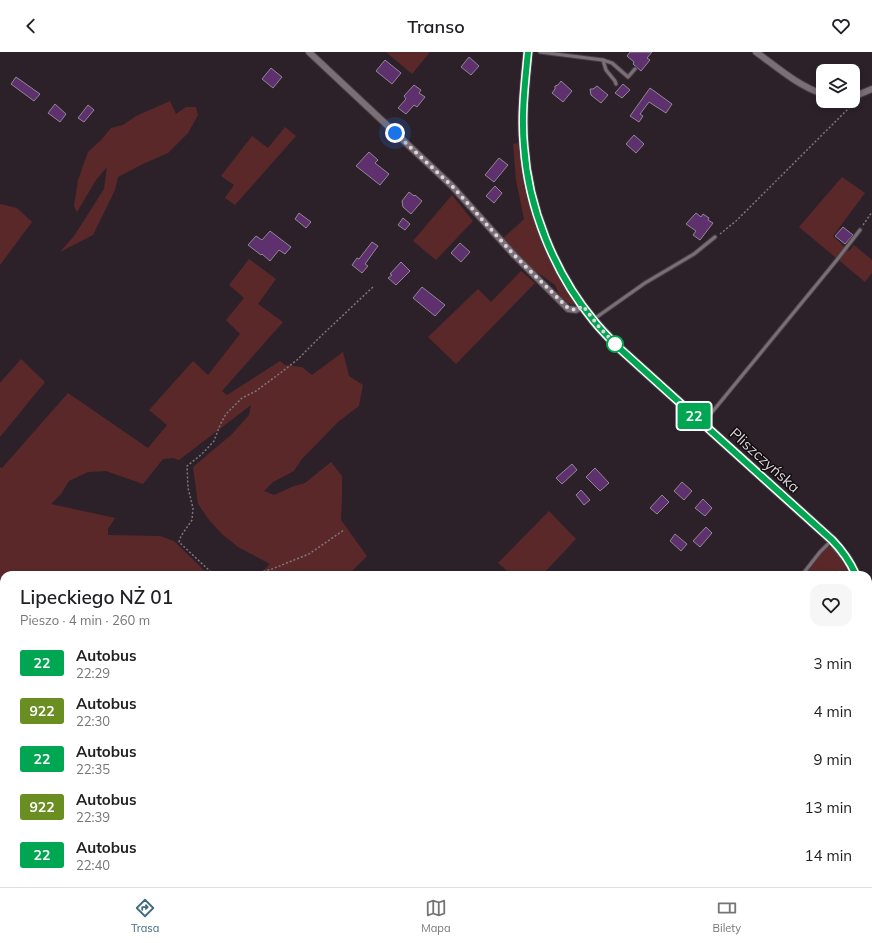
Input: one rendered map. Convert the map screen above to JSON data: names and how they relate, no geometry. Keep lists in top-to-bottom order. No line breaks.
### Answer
{"streets":{"street":["Pliszczyńska"]},"lines":["bus line 22"],"page":{"header":"Transo","on_map":"22","heading":["Lipeckiego NŻ 01","Pieszo · 4 min · 260 m"],"list":[{"mark":"22","name":"Autobus","note":"22:29","value":"3 min"},{"mark":"922","name":"Autobus","note":"22:30","value":"4 min"},{"mark":"22","name":"Autobus","note":"22:35","value":"9 min"},{"mark":"922","name":"Autobus","note":"22:39","value":"13 min"},{"mark":"22","name":"Autobus","note":"22:40","value":"14 min"}],"tabs":["Trasa","Mapa","Bilety"]}}
